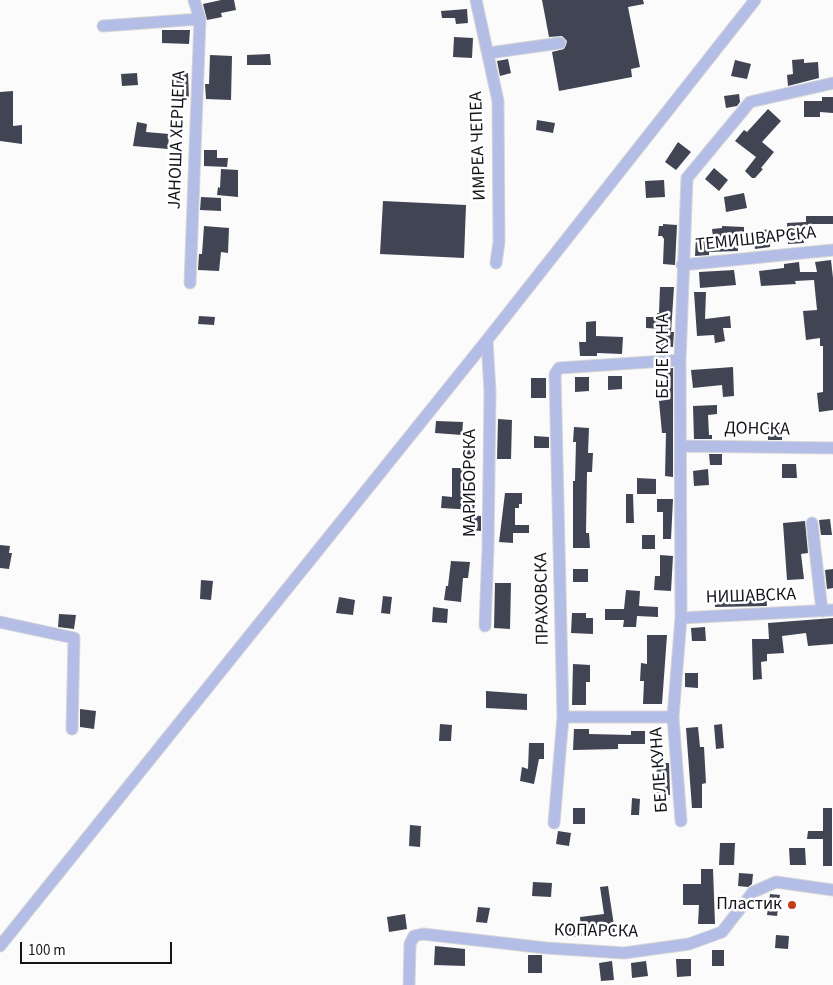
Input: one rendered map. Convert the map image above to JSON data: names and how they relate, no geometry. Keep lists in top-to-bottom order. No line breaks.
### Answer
{"streets":{"street":["ЈАНОША ХЕРЦЕГА","ИМРЕА ЧЕПЕА","ТЕМИШВАРСКА","БЕЛЕ КУНА","ДОНСКА","МАРИБОРСКА","НИШАВСКА","ПРАХОВСКА","КОПАРСКА"]},"crossings":[["ТЕМИШВАРСКА","БЕЛЕ КУНА"],["БЕЛЕ КУНА","ДОНСКА"],["БЕЛЕ КУНА","НИШАВСКА"],["БЕЛЕ КУНА","ПРАХОВСКА"]],"places":["Пластик"],"scale_bar":"100 m"}
